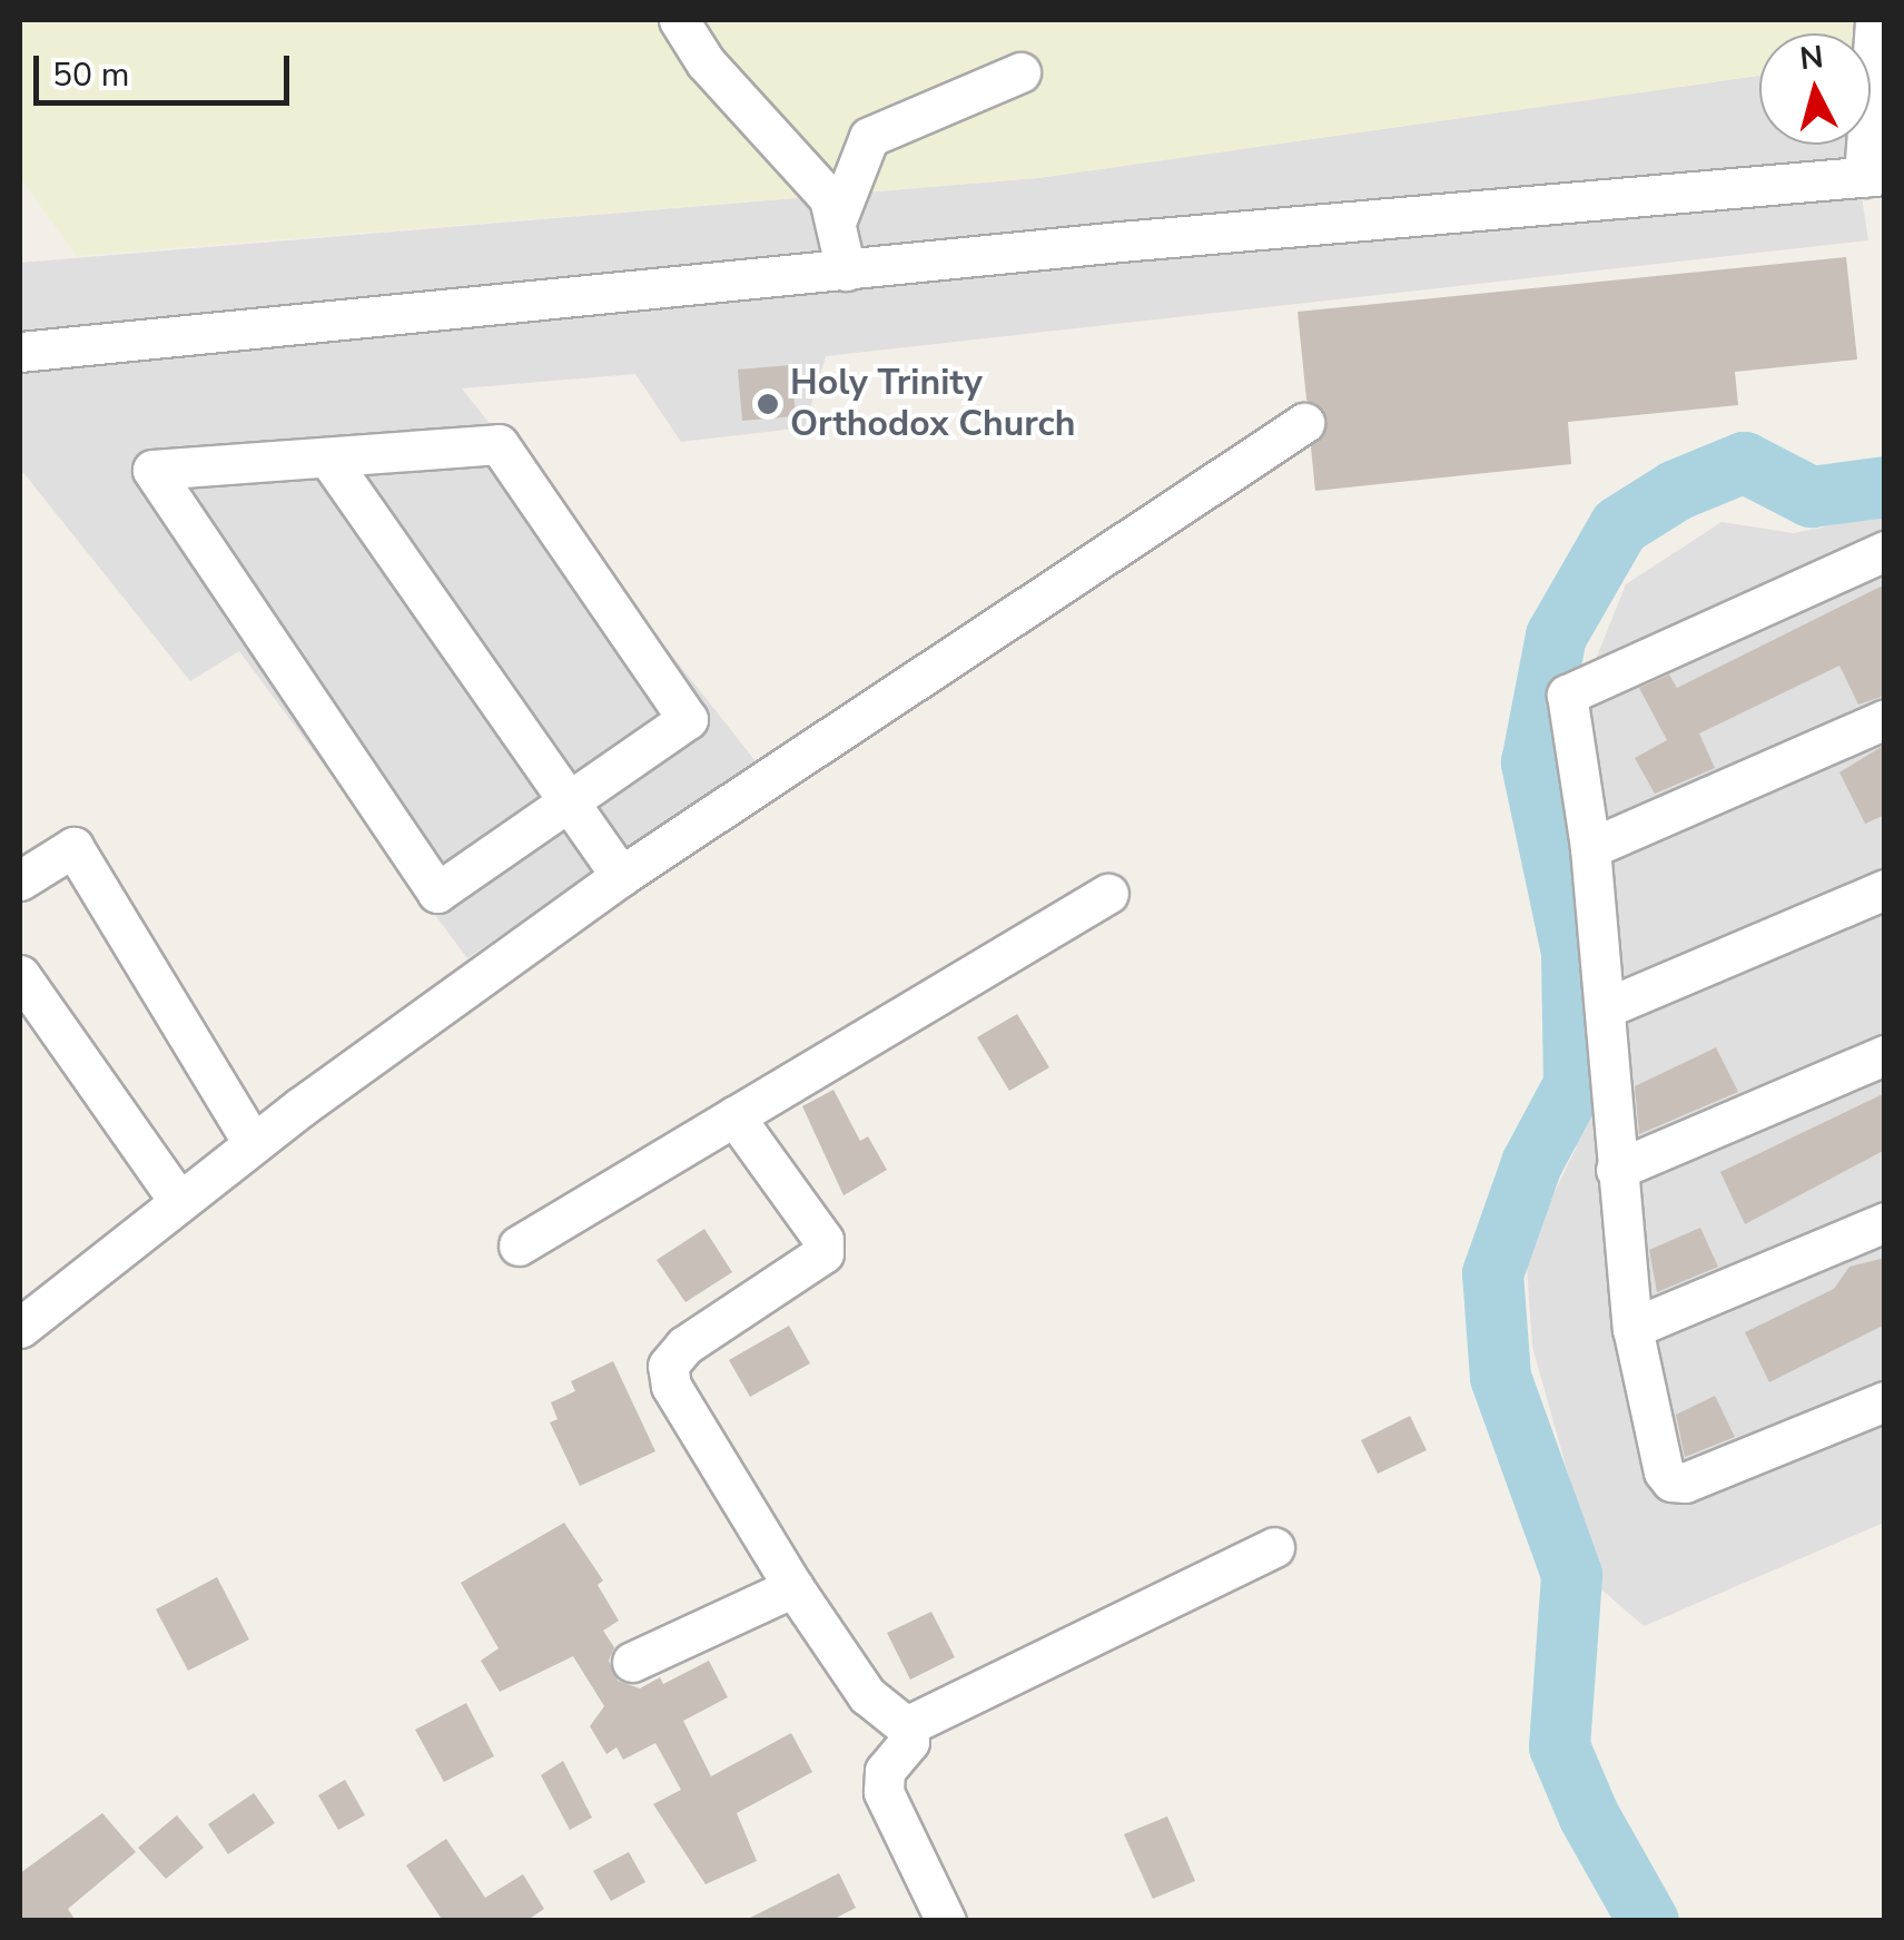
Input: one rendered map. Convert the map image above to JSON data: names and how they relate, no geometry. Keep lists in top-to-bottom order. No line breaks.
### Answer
{"places":["Holy Trinity Orthodox Church"],"scale_bar":"50 m","north":"top"}
